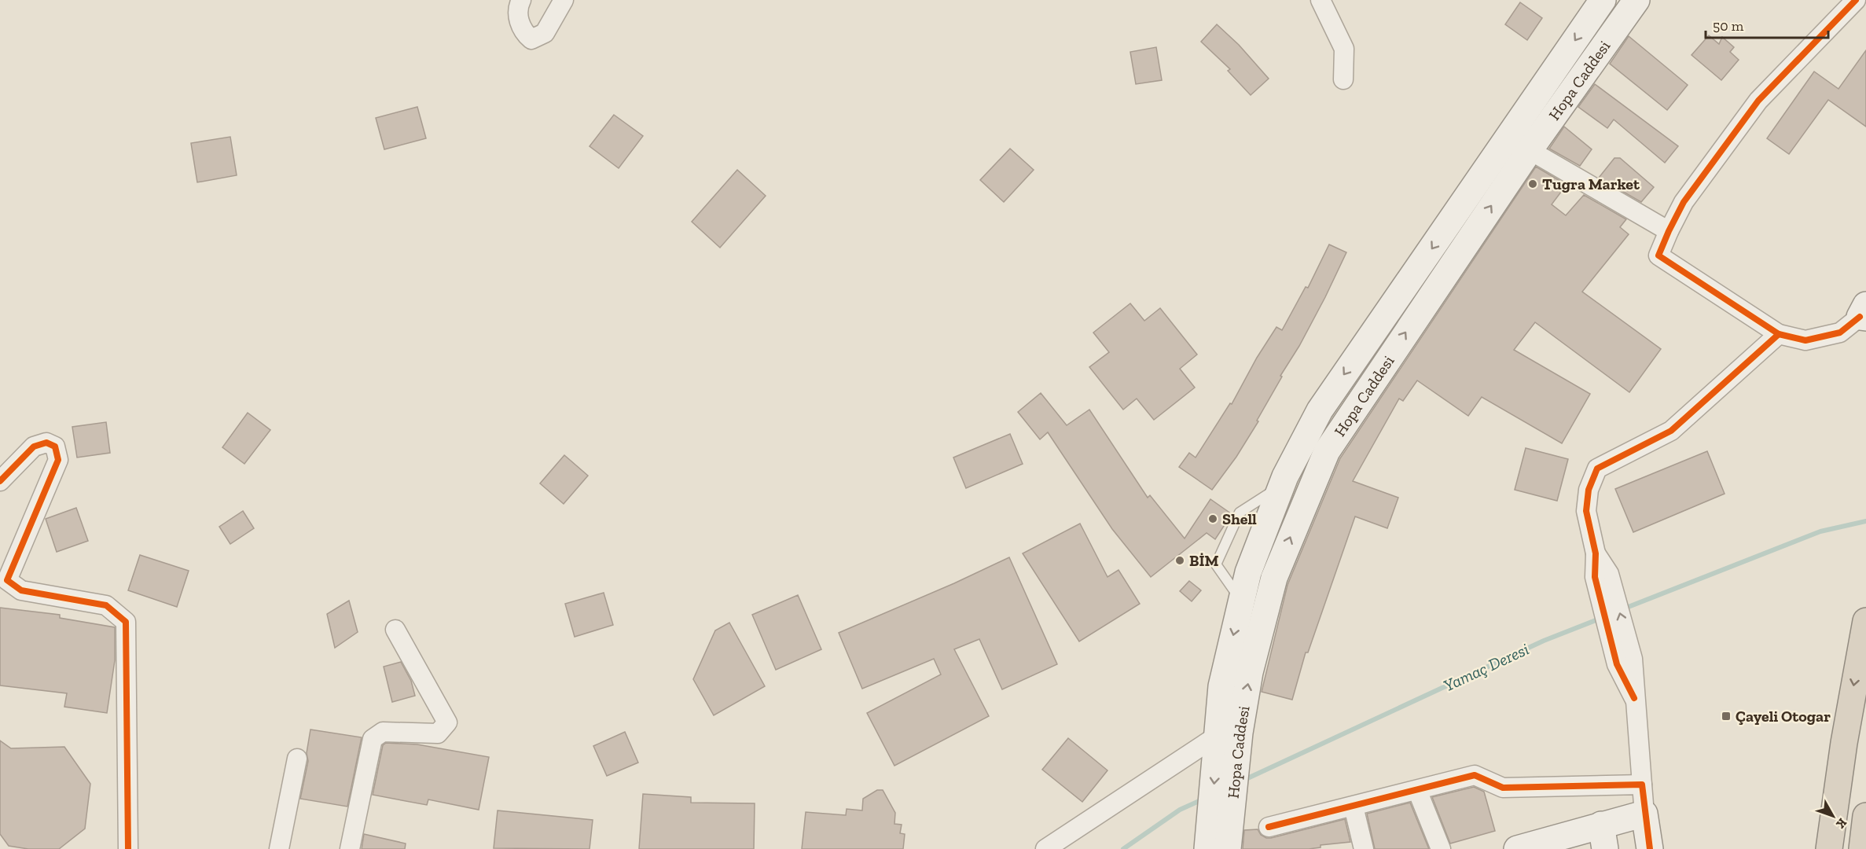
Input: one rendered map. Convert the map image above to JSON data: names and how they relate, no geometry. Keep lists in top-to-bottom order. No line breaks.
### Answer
{"streets":{"main road":["Hopa Caddesi"]},"water":["Yamaç Deresi"],"places":{"other":["Tugra Market","Shell","BİM"],"transit":["Çayeli Otogar"]},"scale_bar":"50 m","north":"bottom right"}
